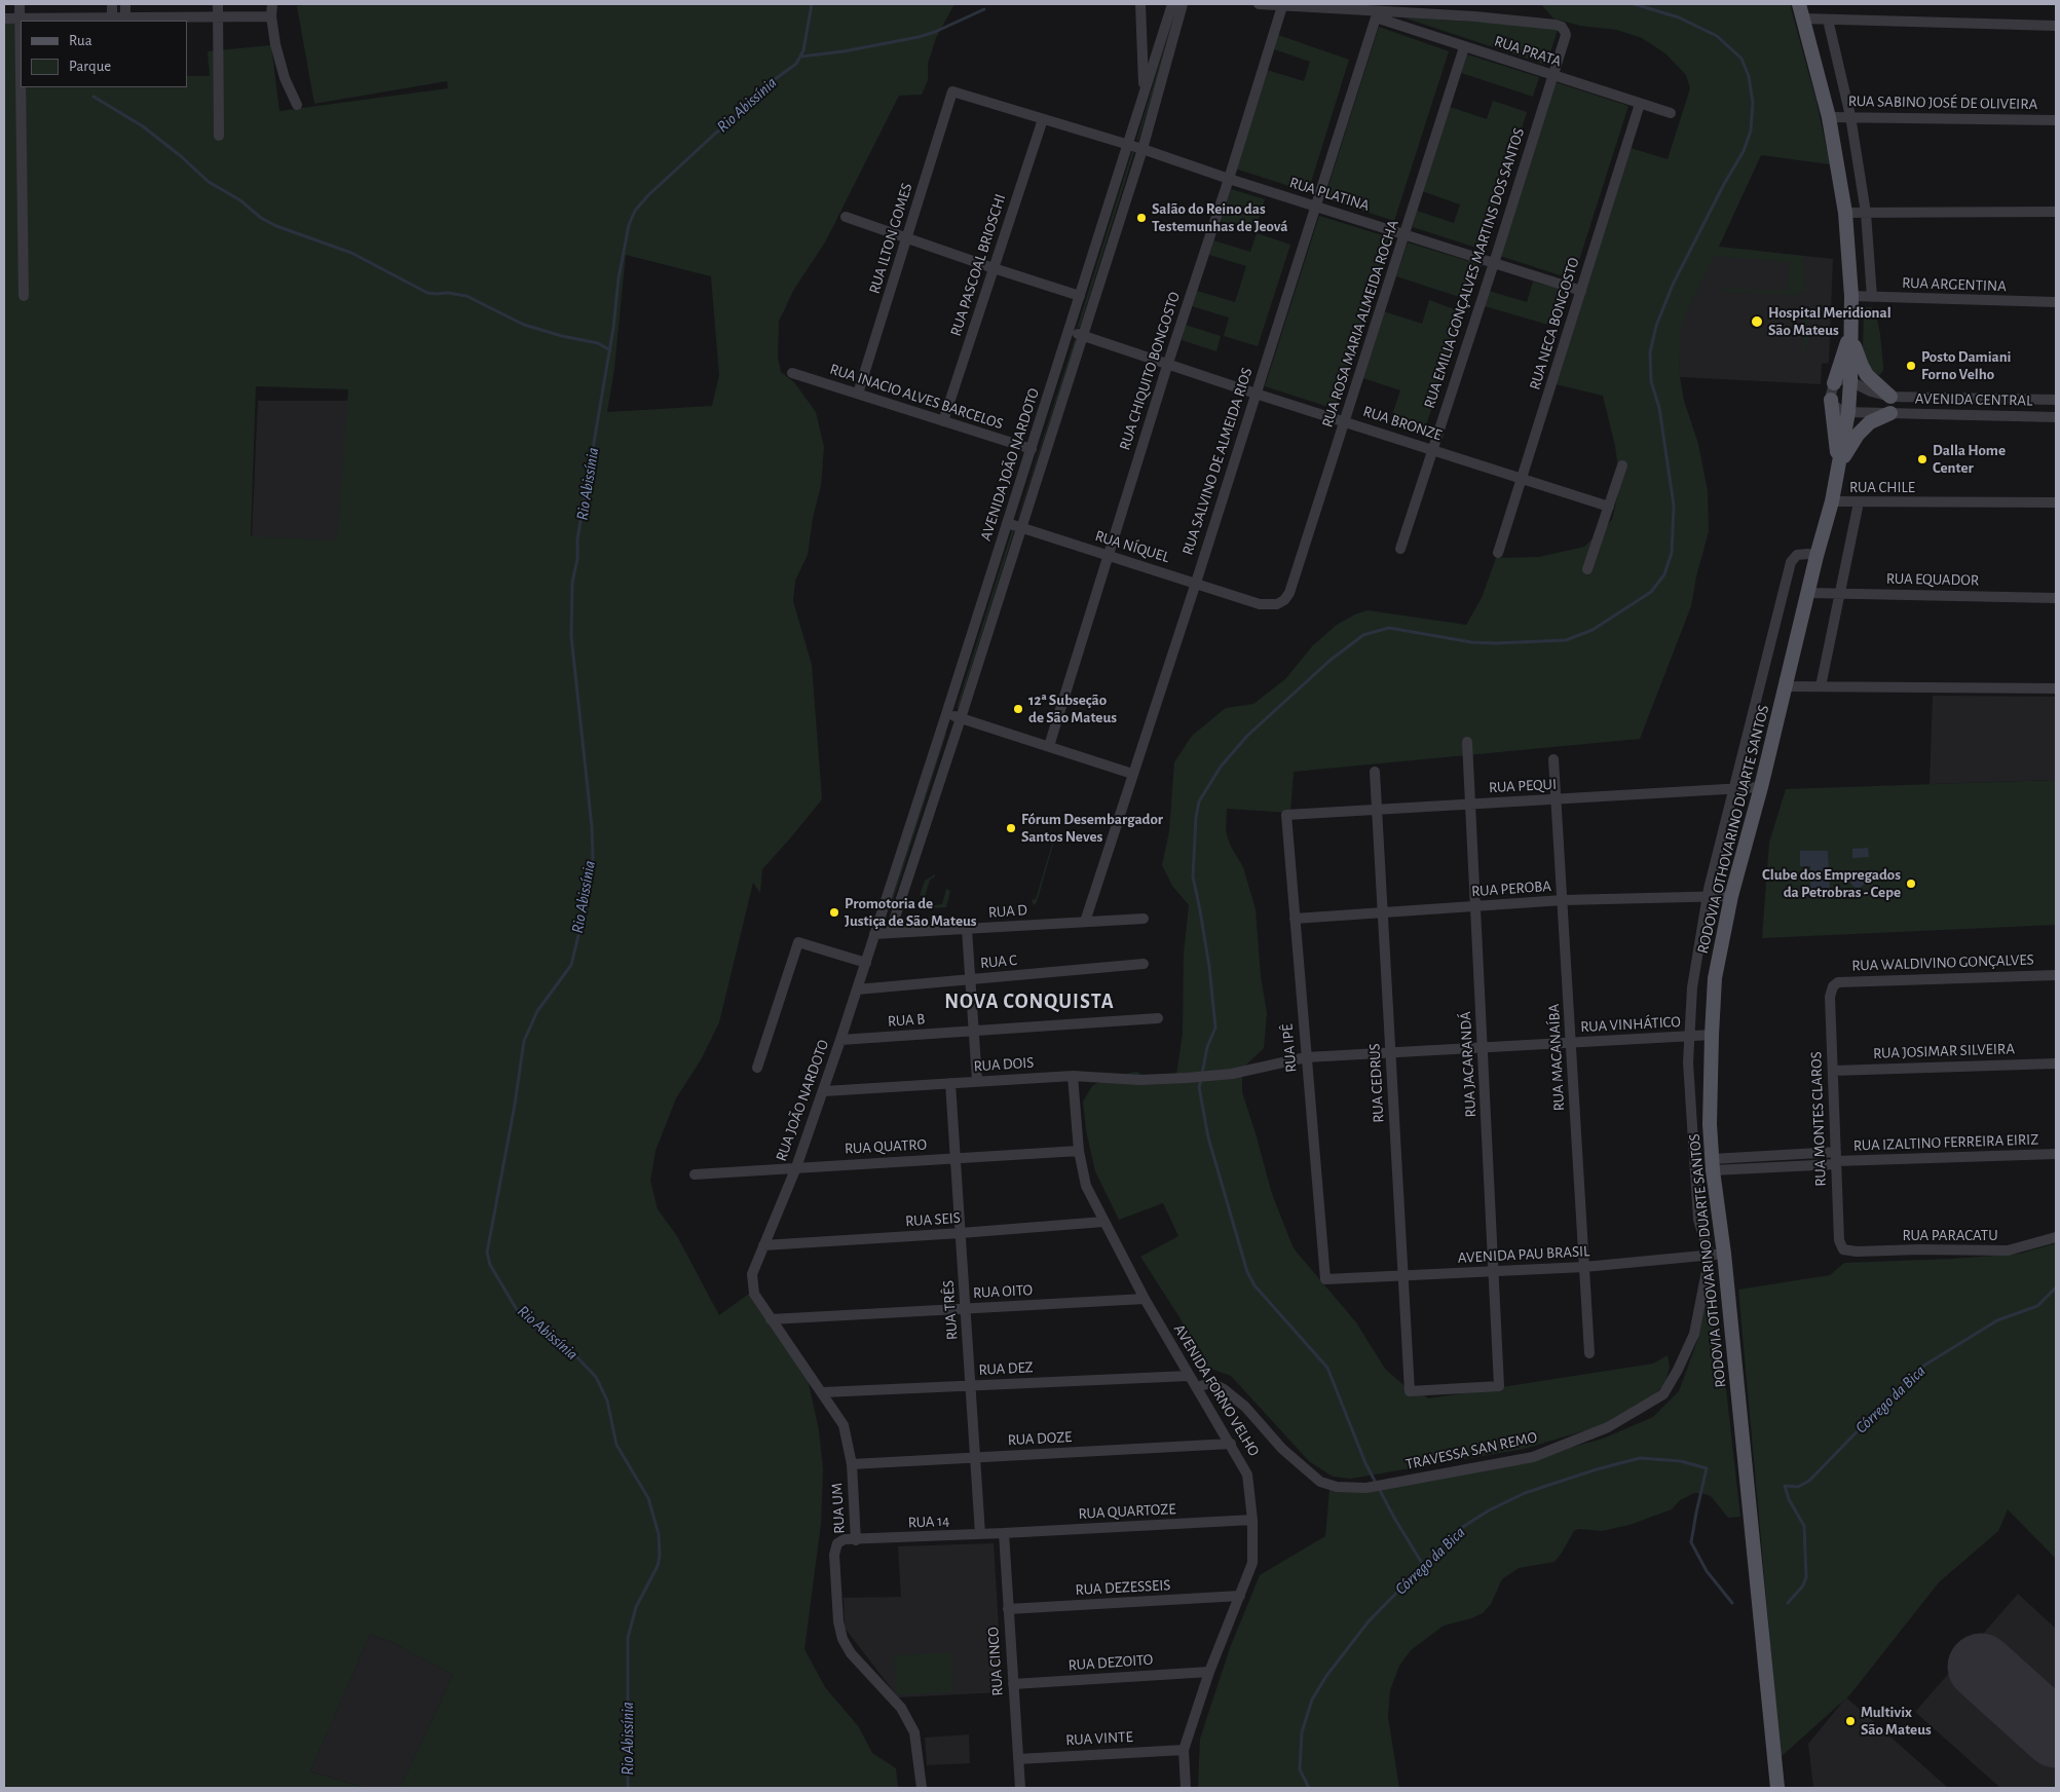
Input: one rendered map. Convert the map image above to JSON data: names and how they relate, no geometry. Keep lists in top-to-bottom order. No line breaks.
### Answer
{"streets":{"main road":["RODOVIA OTHOVARINO DUARTE SANTOS"],"street":["RUA PRATA","RUA SABINO JOSÉ DE OLIVEIRA","RUA PLATINA","RUA ILTON GOMES","RUA PASCOAL BRIOSCHI","RUA EMILIA GONÇALVES MARTINS DOS SANTOS","RUA ARGENTINA","RUA ROSA MARIA ALMEIDA ROCHA","RUA NECA BONGOSTO","RUA CHIQUITO BONGOSTO","RUA INACIO ALVES BARCELOS","AVENIDA CENTRAL","RUA BRONZE","RUA SALVINO DE ALMEIDA RIOS","AVENIDA JOÃO NARDOTO","RUA CHILE","RUA NÍQUEL","RUA EQUADOR","RUA PEQUI","RUA PEROBA","RUA D","RUA C","RUA WALDIVINO GONÇALVES","RUA B","RUA VINHÁTICO","RUA IPÊ","RUA JOSIMAR SILVEIRA","RUA MACANAÍBA","RUA DOIS","RUA JACARANDÁ","RUA CEDRUS","RUA JOÃO NARDOTO","RUA MONTES CLAROS","RUA IZALTINO FERREIRA EIRIZ","RUA QUATRO","RUA SEIS","RUA PARACATU","AVENIDA PAU BRASIL","RUA OITO","RUA TRÊS","RUA DEZ","AVENIDA FORNO VELHO","RUA DOZE","TRAVESSA SAN REMO","RUA UM","RUA QUARTOZE","RUA 14","RUA DEZESSEIS","RUA CINCO","RUA DEZOITO","RUA VINTE"]},"crossings":[["RUA PRATA","RUA EMILIA GONÇALVES MARTINS DOS SANTOS"],["RUA PRATA","RUA ROSA MARIA ALMEIDA ROCHA"],["RUA PRATA","RUA NECA BONGOSTO"],["RUA PRATA","RUA SALVINO DE ALMEIDA RIOS"],["RUA SABINO JOSÉ DE OLIVEIRA","RODOVIA OTHOVARINO DUARTE SANTOS"],["RUA PLATINA","RUA ILTON GOMES"],["RUA PLATINA","RUA PASCOAL BRIOSCHI"],["RUA PLATINA","RUA EMILIA GONÇALVES MARTINS DOS SANTOS"],["RUA PLATINA","RUA ROSA MARIA ALMEIDA ROCHA"],["RUA PLATINA","RUA NECA BONGOSTO"],["RUA PLATINA","RUA CHIQUITO BONGOSTO"],["RUA PLATINA","RUA SALVINO DE ALMEIDA RIOS"],["RUA PLATINA","AVENIDA JOÃO NARDOTO"],["RUA ILTON GOMES","RUA INACIO ALVES BARCELOS"],["RUA PASCOAL BRIOSCHI","RUA INACIO ALVES BARCELOS"],["RUA EMILIA GONÇALVES MARTINS DOS SANTOS","RUA BRONZE"],["RUA EMILIA GONÇALVES MARTINS DOS SANTOS","RUA SALVINO DE ALMEIDA RIOS"],["RUA ARGENTINA","RODOVIA OTHOVARINO DUARTE SANTOS"],["RUA ROSA MARIA ALMEIDA ROCHA","RUA BRONZE"],["RUA ROSA MARIA ALMEIDA ROCHA","RUA NÍQUEL"],["RUA NECA BONGOSTO","RUA BRONZE"],["RUA CHIQUITO BONGOSTO","RUA BRONZE"],["RUA CHIQUITO BONGOSTO","RUA NÍQUEL"],["RUA INACIO ALVES BARCELOS","AVENIDA JOÃO NARDOTO"],["AVENIDA CENTRAL","RODOVIA OTHOVARINO DUARTE SANTOS"],["RUA BRONZE","RUA SALVINO DE ALMEIDA RIOS"],["RUA BRONZE","AVENIDA JOÃO NARDOTO"],["RUA SALVINO DE ALMEIDA RIOS","RUA NÍQUEL"],["RUA SALVINO DE ALMEIDA RIOS","RUA D"],["AVENIDA JOÃO NARDOTO","RUA NÍQUEL"],["AVENIDA JOÃO NARDOTO","RUA D"],["AVENIDA JOÃO NARDOTO","RUA JOÃO NARDOTO"],["RUA CHILE","RODOVIA OTHOVARINO DUARTE SANTOS"],["RUA EQUADOR","RODOVIA OTHOVARINO DUARTE SANTOS"],["RUA PEQUI","RODOVIA OTHOVARINO DUARTE SANTOS"],["RUA PEQUI","RUA IPÊ"],["RUA PEQUI","RUA MACANAÍBA"],["RUA PEQUI","RUA JACARANDÁ"],["RUA PEQUI","RUA CEDRUS"],["RODOVIA OTHOVARINO DUARTE SANTOS","RUA PEROBA"],["RODOVIA OTHOVARINO DUARTE SANTOS","RUA VINHÁTICO"],["RODOVIA OTHOVARINO DUARTE SANTOS","RUA IZALTINO FERREIRA EIRIZ"],["RODOVIA OTHOVARINO DUARTE SANTOS","AVENIDA PAU BRASIL"],["RODOVIA OTHOVARINO DUARTE SANTOS","TRAVESSA SAN REMO"],["RUA PEROBA","RUA IPÊ"],["RUA PEROBA","RUA MACANAÍBA"],["RUA PEROBA","RUA JACARANDÁ"],["RUA PEROBA","RUA CEDRUS"],["RUA D","RUA JOÃO NARDOTO"],["RUA C","RUA JOÃO NARDOTO"],["RUA WALDIVINO GONÇALVES","RUA MONTES CLAROS"],["RUA B","RUA JOÃO NARDOTO"],["RUA VINHÁTICO","RUA IPÊ"],["RUA VINHÁTICO","RUA MACANAÍBA"],["RUA VINHÁTICO","RUA DOIS"],["RUA VINHÁTICO","RUA JACARANDÁ"],["RUA VINHÁTICO","RUA CEDRUS"],["RUA IPÊ","RUA DOIS"],["RUA IPÊ","AVENIDA PAU BRASIL"],["RUA JOSIMAR SILVEIRA","RUA MONTES CLAROS"],["RUA MACANAÍBA","AVENIDA PAU BRASIL"],["RUA DOIS","RUA JOÃO NARDOTO"],["RUA DOIS","RUA TRÊS"],["RUA DOIS","AVENIDA FORNO VELHO"],["RUA JACARANDÁ","RUA CEDRUS"],["RUA JACARANDÁ","AVENIDA PAU BRASIL"],["RUA CEDRUS","AVENIDA PAU BRASIL"],["RUA JOÃO NARDOTO","RUA QUATRO"],["RUA JOÃO NARDOTO","RUA SEIS"],["RUA JOÃO NARDOTO","RUA UM"],["RUA MONTES CLAROS","RUA IZALTINO FERREIRA EIRIZ"],["RUA MONTES CLAROS","RUA PARACATU"],["RUA QUATRO","RUA TRÊS"],["RUA QUATRO","AVENIDA FORNO VELHO"],["RUA SEIS","RUA TRÊS"],["RUA SEIS","AVENIDA FORNO VELHO"],["AVENIDA PAU BRASIL","TRAVESSA SAN REMO"],["RUA OITO","RUA TRÊS"],["RUA OITO","AVENIDA FORNO VELHO"],["RUA OITO","RUA UM"],["RUA TRÊS","RUA DEZ"],["RUA TRÊS","RUA DOZE"],["RUA TRÊS","RUA 14"],["RUA DEZ","AVENIDA FORNO VELHO"],["RUA DEZ","RUA UM"],["AVENIDA FORNO VELHO","RUA DOZE"],["AVENIDA FORNO VELHO","TRAVESSA SAN REMO"],["AVENIDA FORNO VELHO","RUA QUARTOZE"],["AVENIDA FORNO VELHO","RUA DEZESSEIS"],["AVENIDA FORNO VELHO","RUA DEZOITO"],["AVENIDA FORNO VELHO","RUA VINTE"],["RUA DOZE","RUA UM"],["RUA UM","RUA 14"],["RUA QUARTOZE","RUA 14"],["RUA QUARTOZE","RUA CINCO"],["RUA 14","RUA CINCO"],["RUA DEZESSEIS","RUA CINCO"],["RUA CINCO","RUA DEZOITO"],["RUA CINCO","RUA VINTE"]],"districts":["NOVA CONQUISTA"],"water":["Rio Abissínia","Córrego da Bica"],"places":["Salão do Reino das Testemunhas de Jeová","Hospital Meridional São Mateus","Posto Damiani Forno Velho","Dalla Home Center","12ª Subseção de São Mateus","Fórum Desembargador Santos Neves","Clube dos Empregados da Petrobras - Cepe","Promotoria de Justiça de São Mateus","Multivix São Mateus"],"legend":["Rua","Parque"]}
